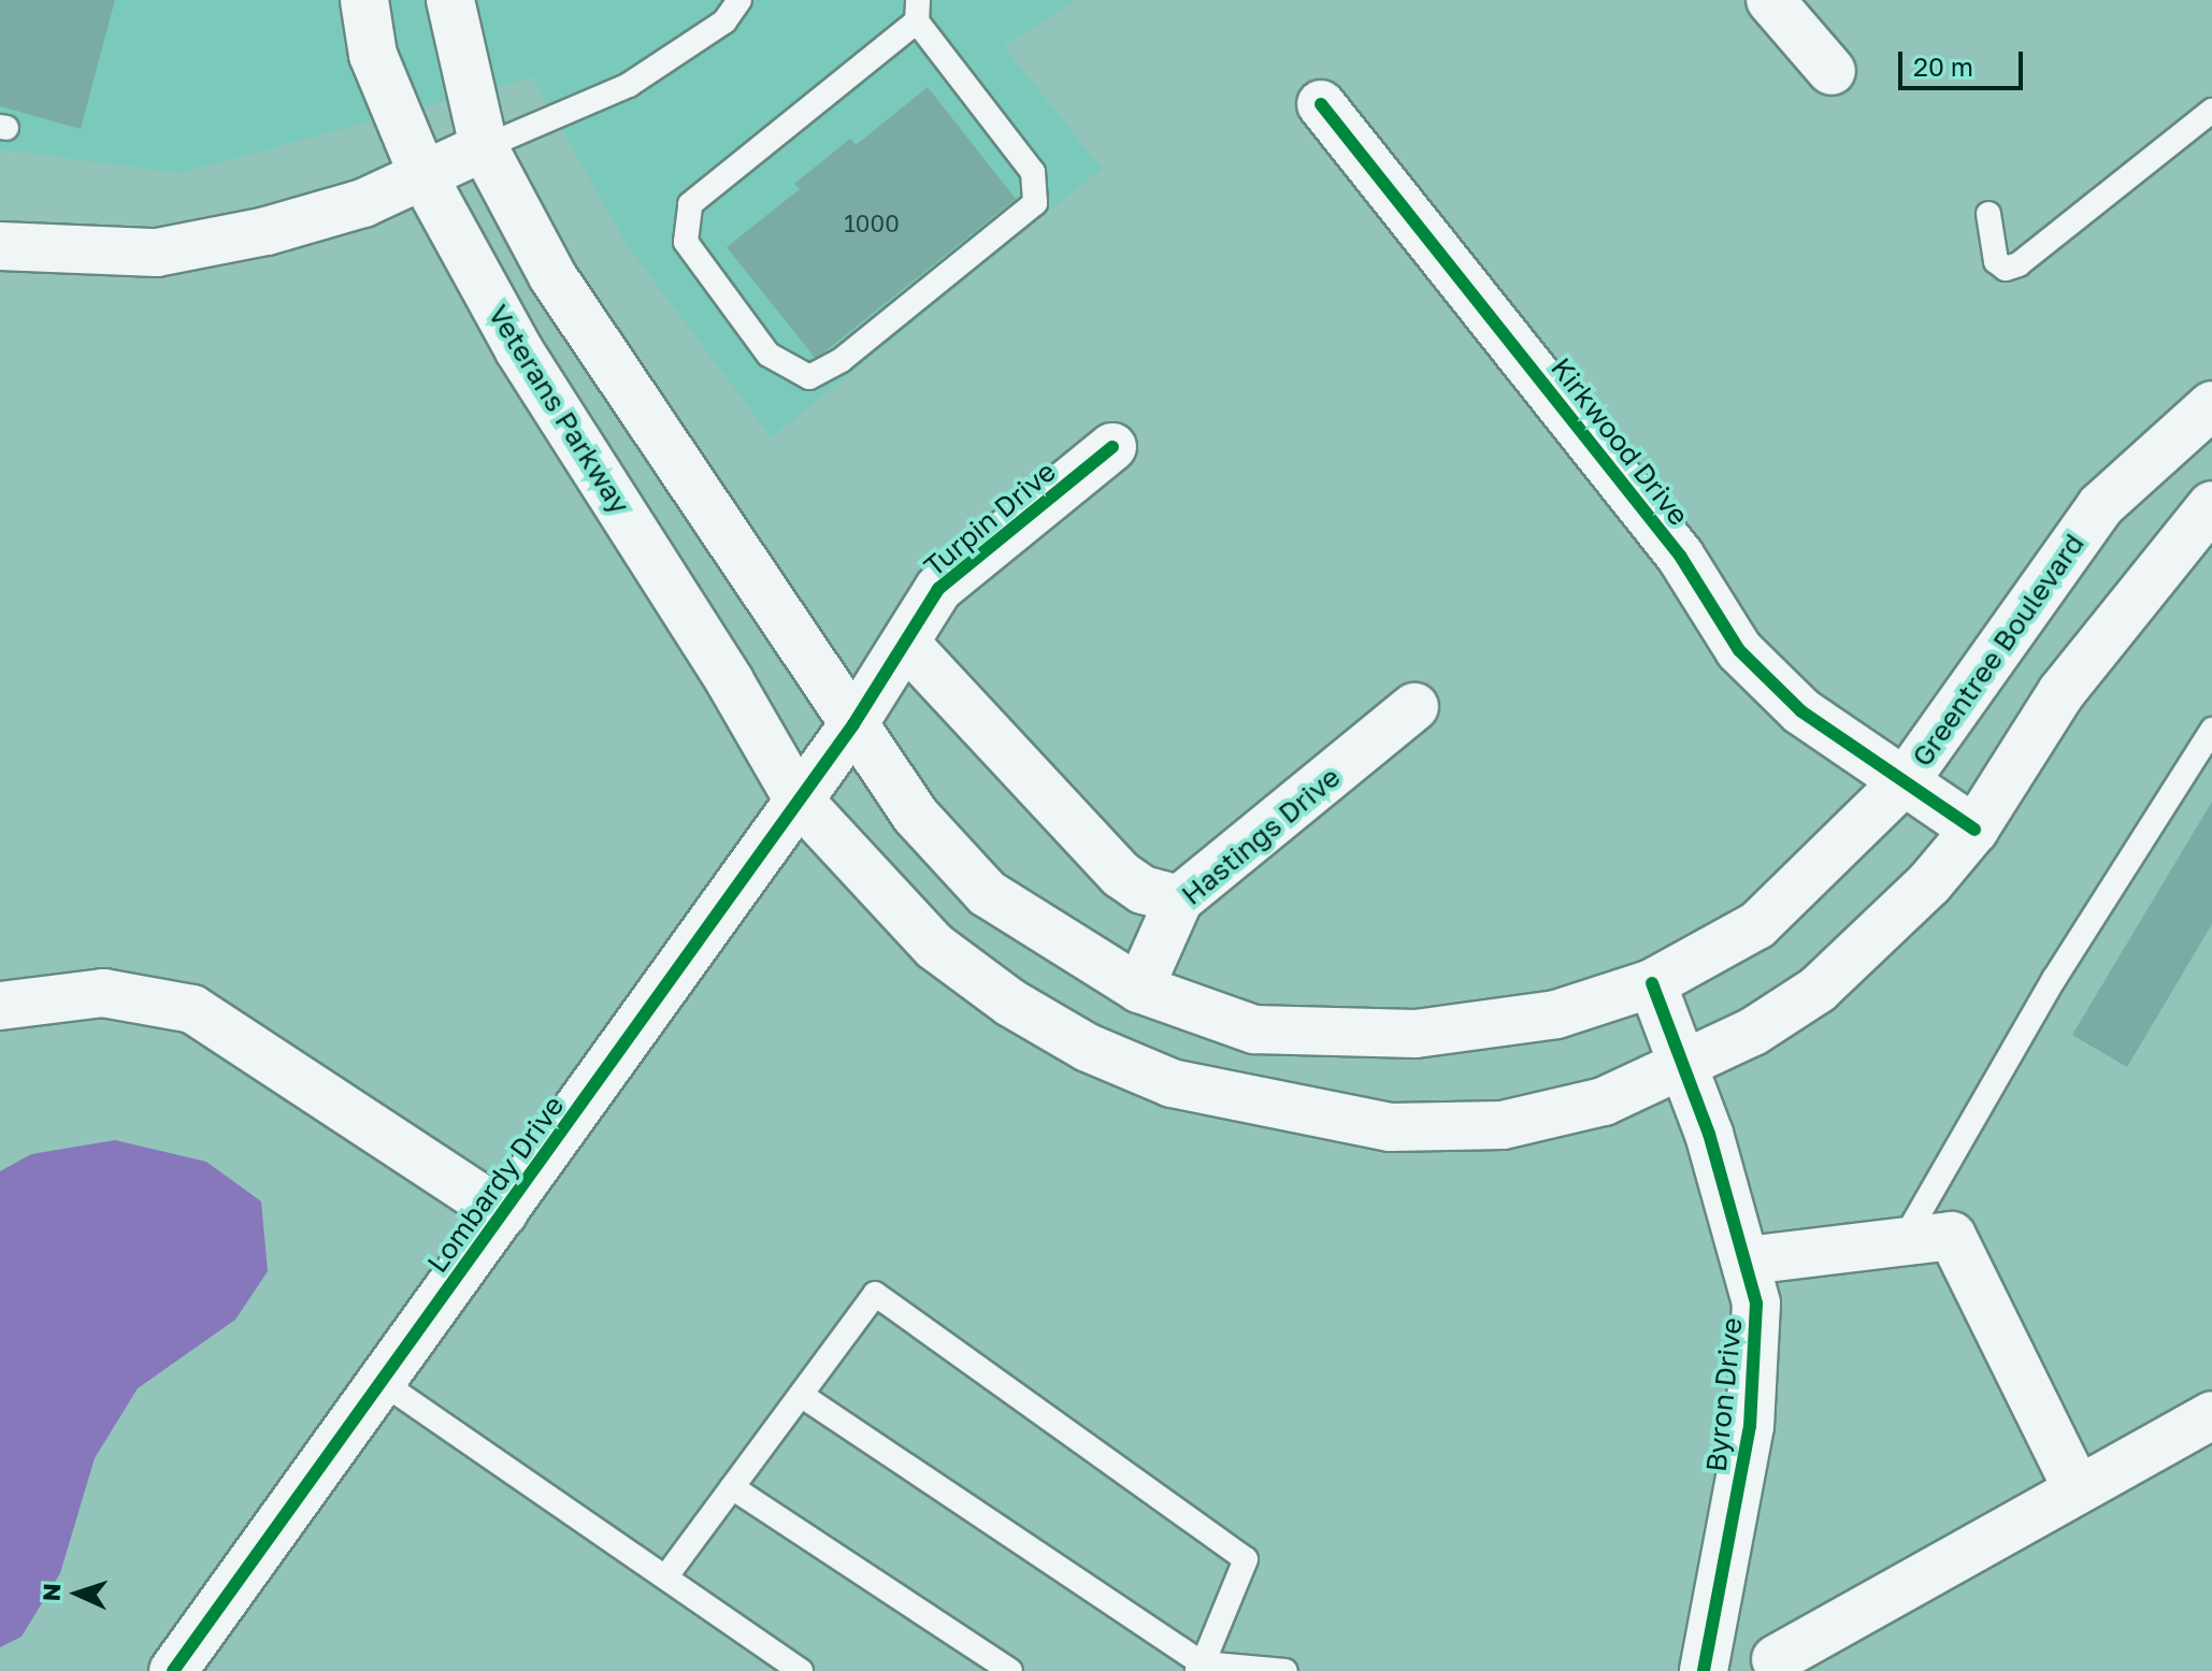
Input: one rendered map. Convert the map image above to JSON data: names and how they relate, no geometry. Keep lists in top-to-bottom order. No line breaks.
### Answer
{"streets":{"street":["Veterans Parkway","Kirkwood Drive","Turpin Drive","Greentree Boulevard","Hastings Drive","Lombardy Drive","Byron Drive"]},"crossings":[["Veterans Parkway","Lombardy Drive"],["Kirkwood Drive","Greentree Boulevard"],["Turpin Drive","Greentree Boulevard"],["Turpin Drive","Lombardy Drive"],["Greentree Boulevard","Hastings Drive"],["Greentree Boulevard","Lombardy Drive"],["Greentree Boulevard","Byron Drive"]],"house_numbers":["1000"],"scale_bar":"20 m","north":"left"}
